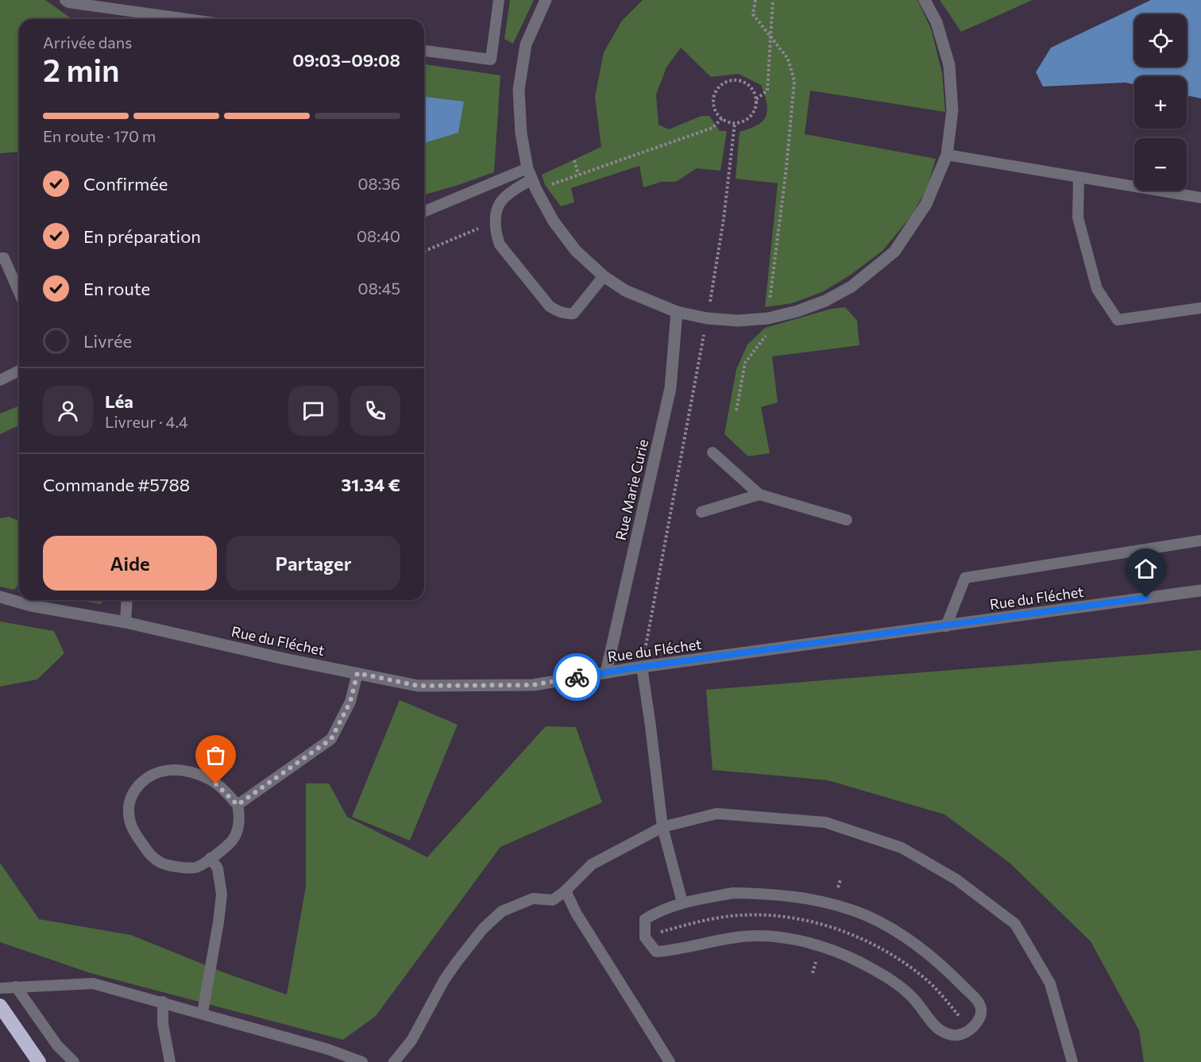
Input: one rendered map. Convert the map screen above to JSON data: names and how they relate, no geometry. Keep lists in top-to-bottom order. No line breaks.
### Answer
{"streets":{"street":["Rue Marie Curie","Rue du Fléchet"]},"crossings":[["Rue Marie Curie","Rue du Fléchet"]],"page":{"map_buttons":["+","−"],"heading":["2 min","Arrivée dans","09:03–09:08"],"panel":["Léa","Livreur · 4.4","Commande #5788","31.34 €"],"bar":"En route · 170 m","list":[["Confirmée","08:36"],["En préparation","08:40"],["En route","08:45"],"Livrée"],"buttons":["Aide","Partager"]}}
